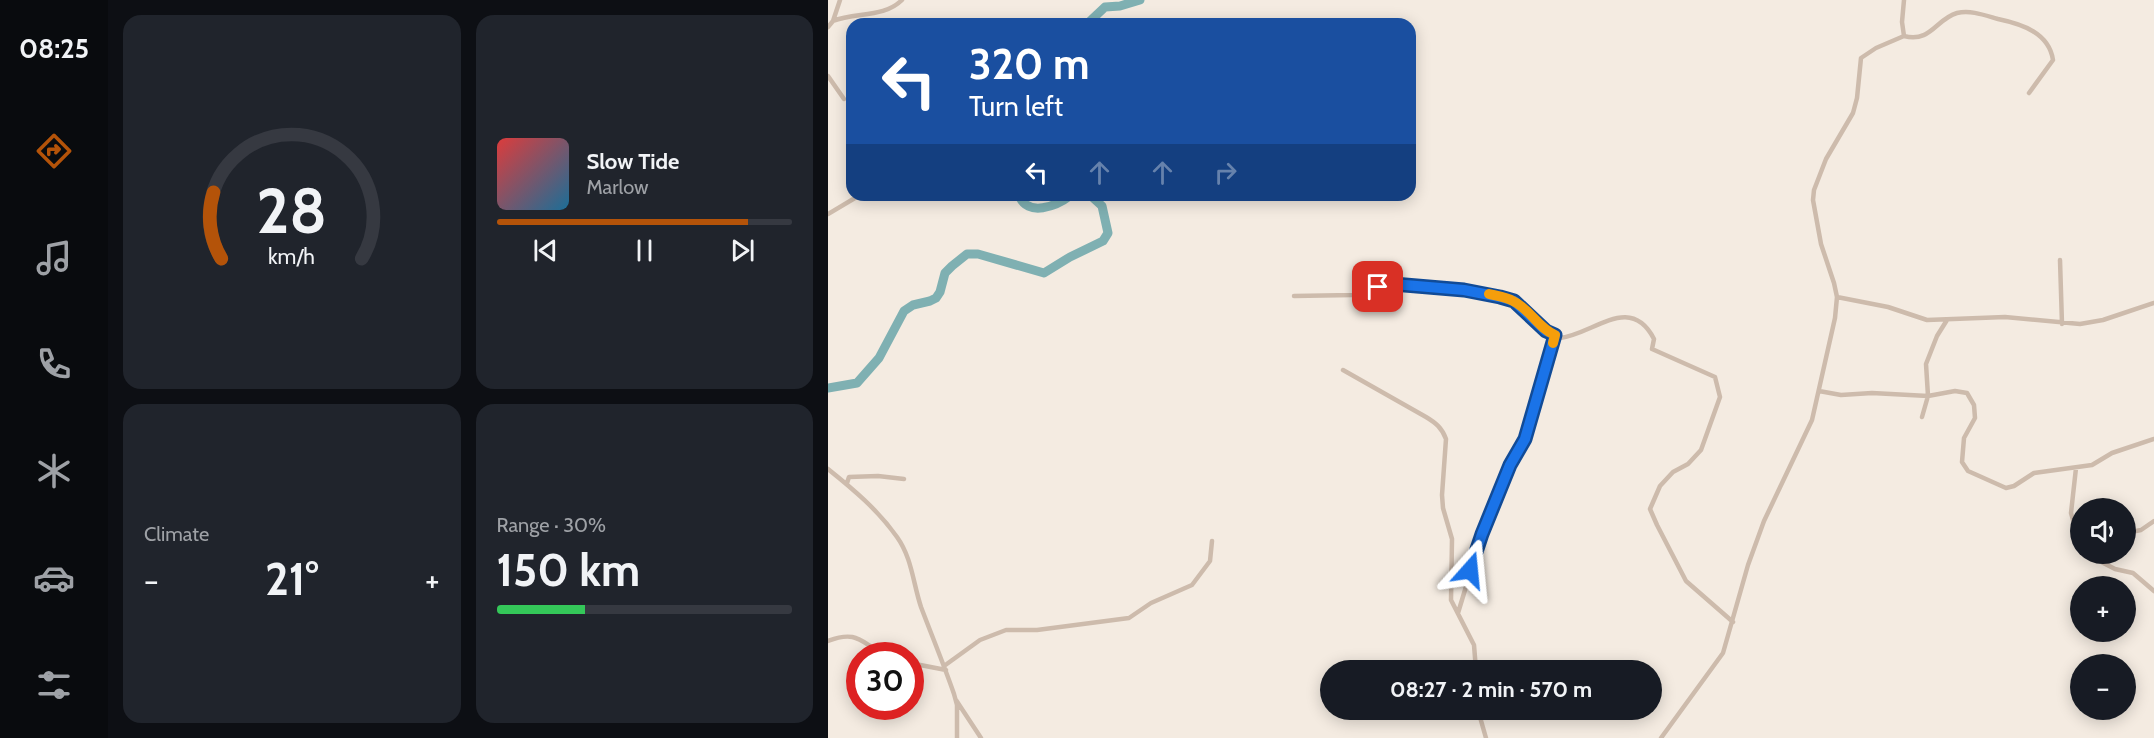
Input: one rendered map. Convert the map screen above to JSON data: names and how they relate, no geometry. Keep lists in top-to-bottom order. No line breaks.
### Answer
{"page":{"tabs":"08:25","turn":["320 m","Turn left"],"song":["Slow Tide","Marlow"],"tile":["Climate",["Range · 30%","150 km"]],"map_buttons":["+","−"],"heat":["−","21°","+"],"limit":"30","trip":"08:27 · 2 min · 570 m","gauge":["28","km/h"]}}
